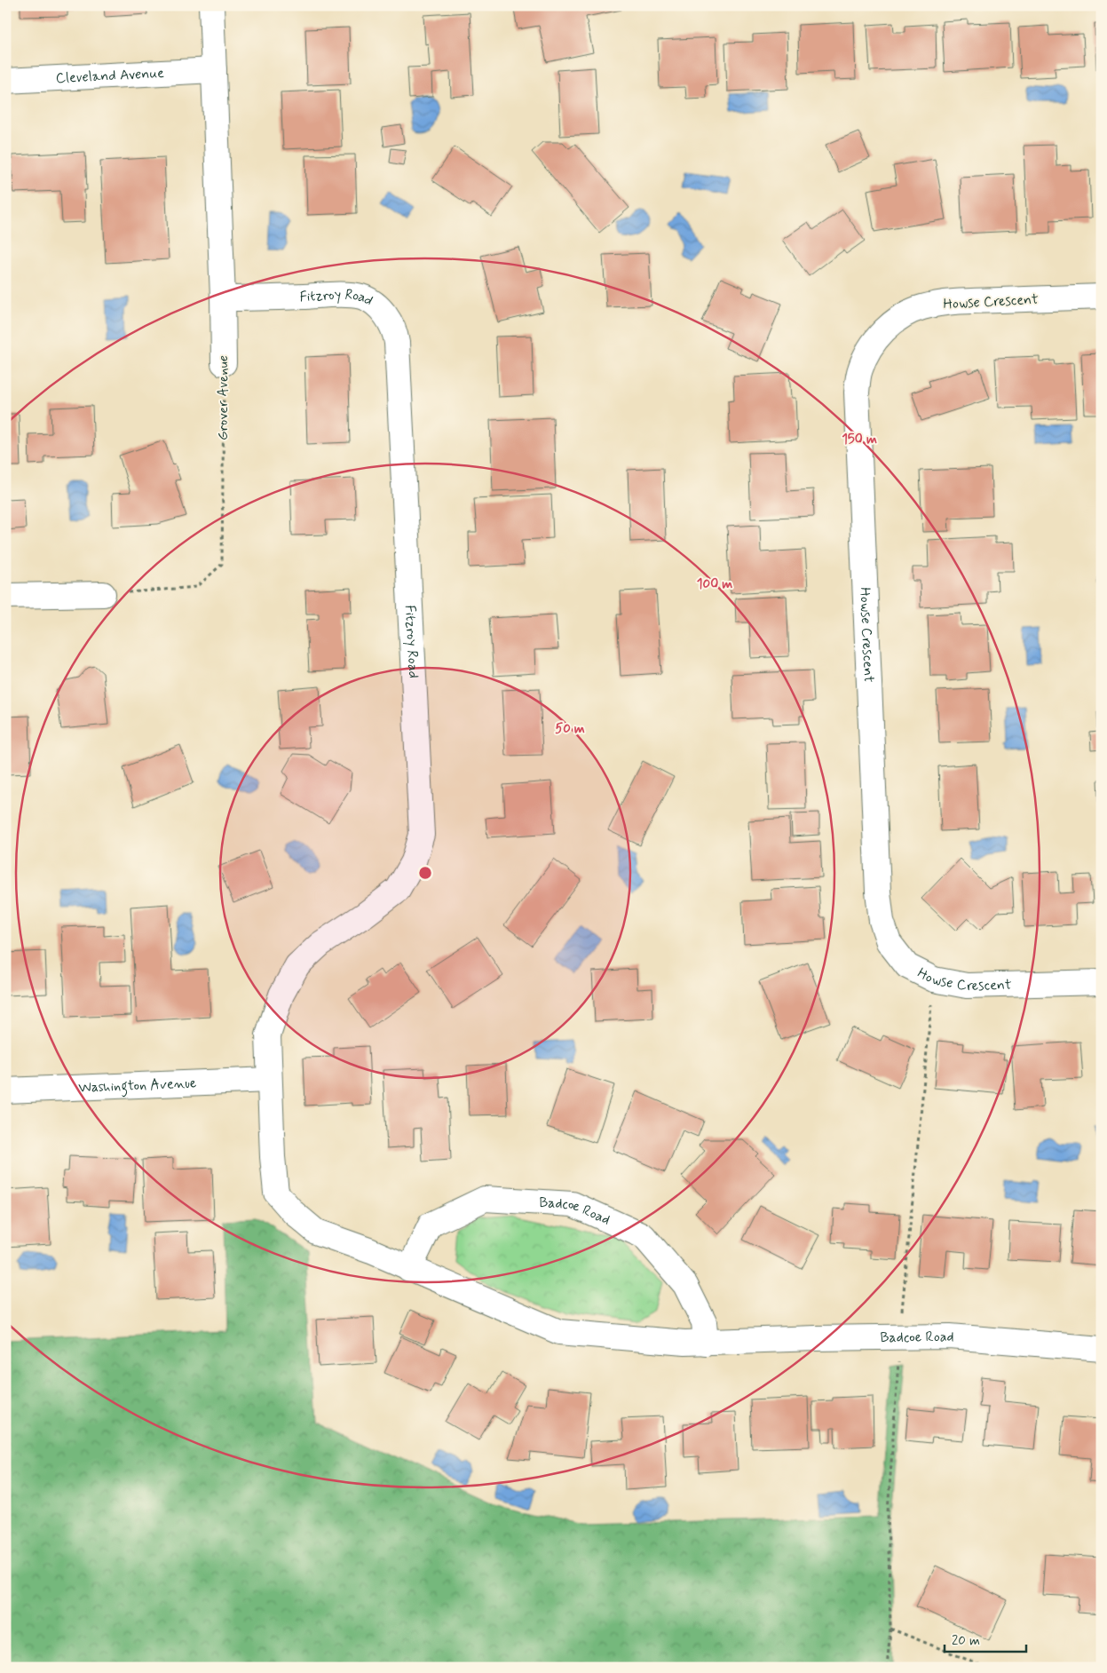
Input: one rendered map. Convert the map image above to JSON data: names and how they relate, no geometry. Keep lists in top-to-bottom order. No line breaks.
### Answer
{"streets":{"street":["Cleveland Avenue","Fitzroy Road","Howse Crescent","Grover Avenue","Washington Avenue","Badcoe Road"]},"crossings":[["Cleveland Avenue","Grover Avenue"],["Fitzroy Road","Grover Avenue"],["Fitzroy Road","Washington Avenue"],["Fitzroy Road","Badcoe Road"]],"scale_bar":"20 m","rings":["150 m","100 m","50 m"]}
